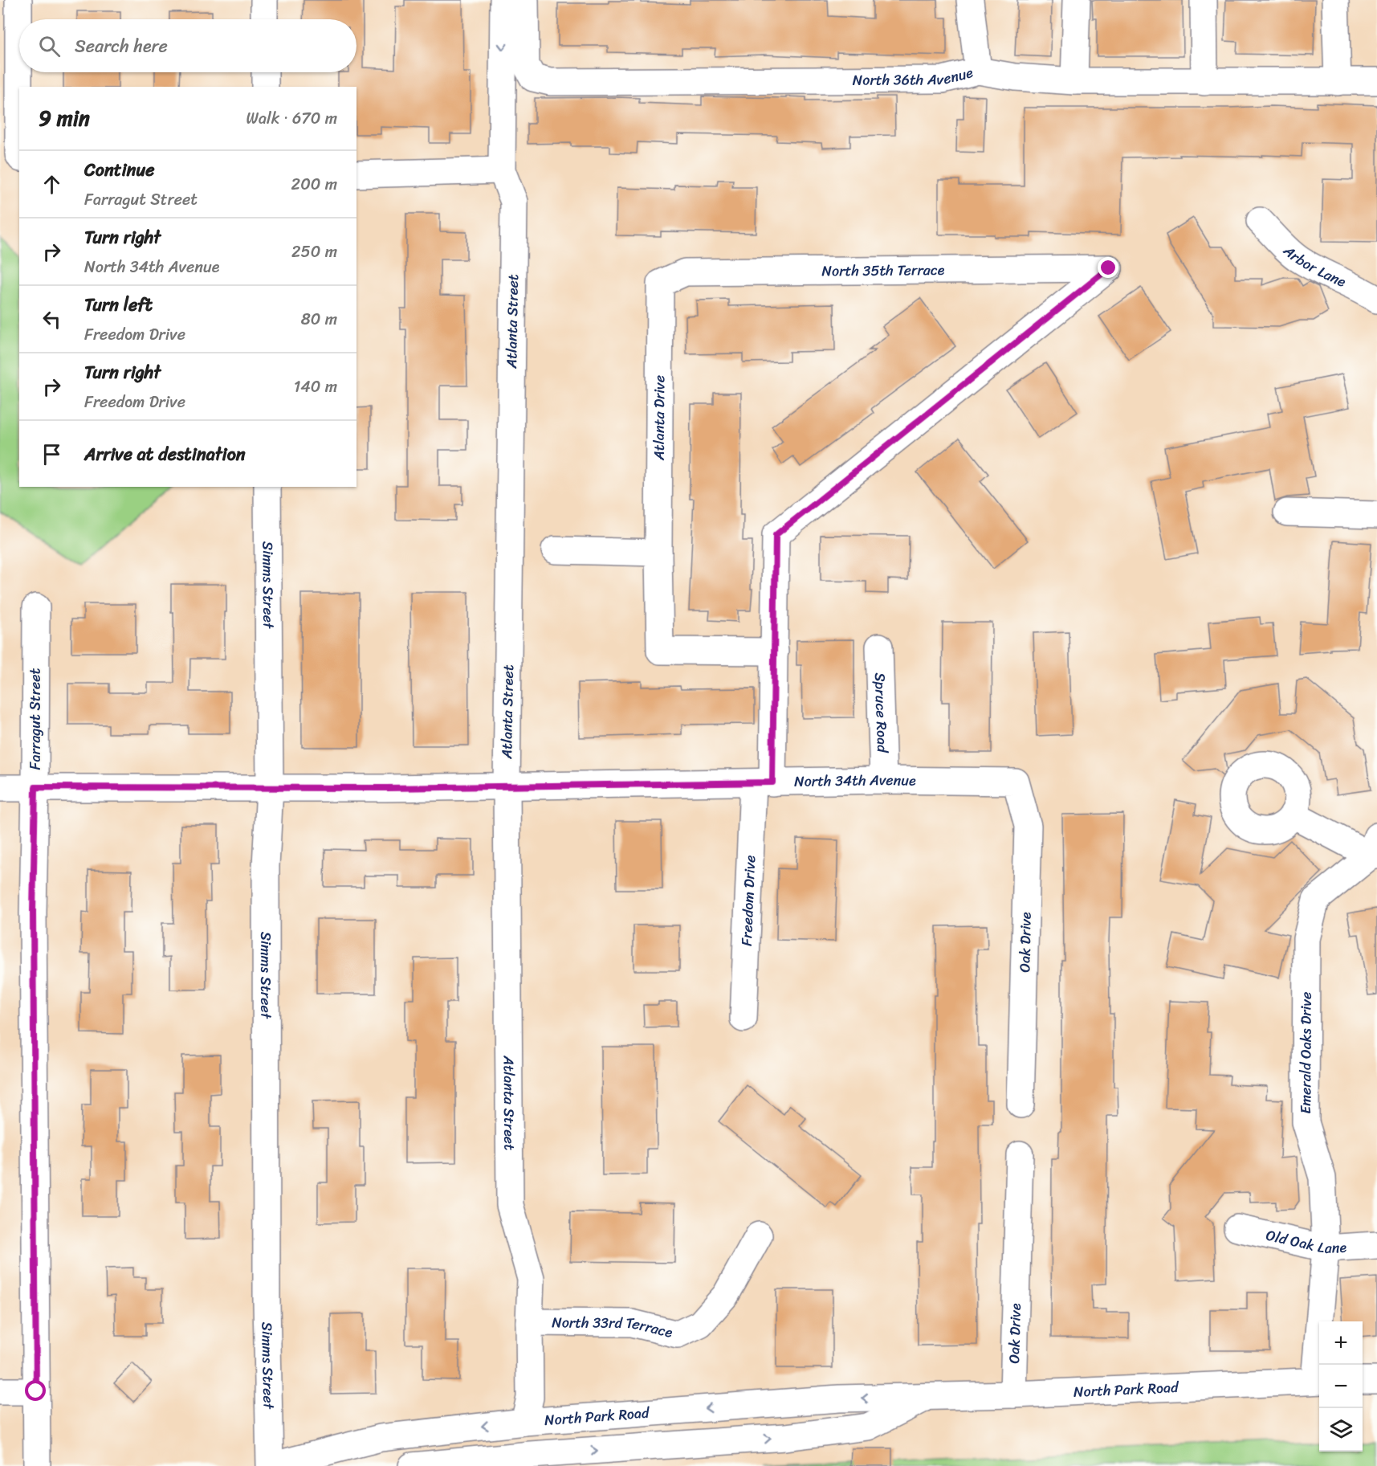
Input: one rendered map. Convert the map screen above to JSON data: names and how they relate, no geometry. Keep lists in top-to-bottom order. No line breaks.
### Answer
{"streets":{"street":["North 36th Avenue","Arbor Lane","North 35th Terrace","Atlanta Street","Atlanta Drive","Simms Street","Spruce Road","Farragut Street","North 34th Avenue","Freedom Drive","Oak Drive","Emerald Oaks Drive","Old Oak Lane","North 33rd Terrace","North Park Road"]},"crossings":[["North 35th Terrace","Atlanta Drive"],["North 35th Terrace","Freedom Drive"],["Atlanta Street","North 34th Avenue"],["Atlanta Street","North 33rd Terrace"],["Atlanta Street","North Park Road"],["Atlanta Drive","Freedom Drive"],["Simms Street","North 34th Avenue"],["Simms Street","North Park Road"],["Spruce Road","North 34th Avenue"],["Farragut Street","North 34th Avenue"],["North 34th Avenue","Freedom Drive"],["North 34th Avenue","Oak Drive"],["Oak Drive","North Park Road"],["Emerald Oaks Drive","Old Oak Lane"],["Emerald Oaks Drive","North Park Road"]],"page":{"search":"Search here","heading":["9 min","Walk · 670 m"],"list":[["Continue","Farragut Street","200 m"],["Turn right","North 34th Avenue","250 m"],["Turn left","Freedom Drive","80 m"],["Turn right","Freedom Drive","140 m"],"Arrive at destination"],"map_buttons":["+","−"]}}
